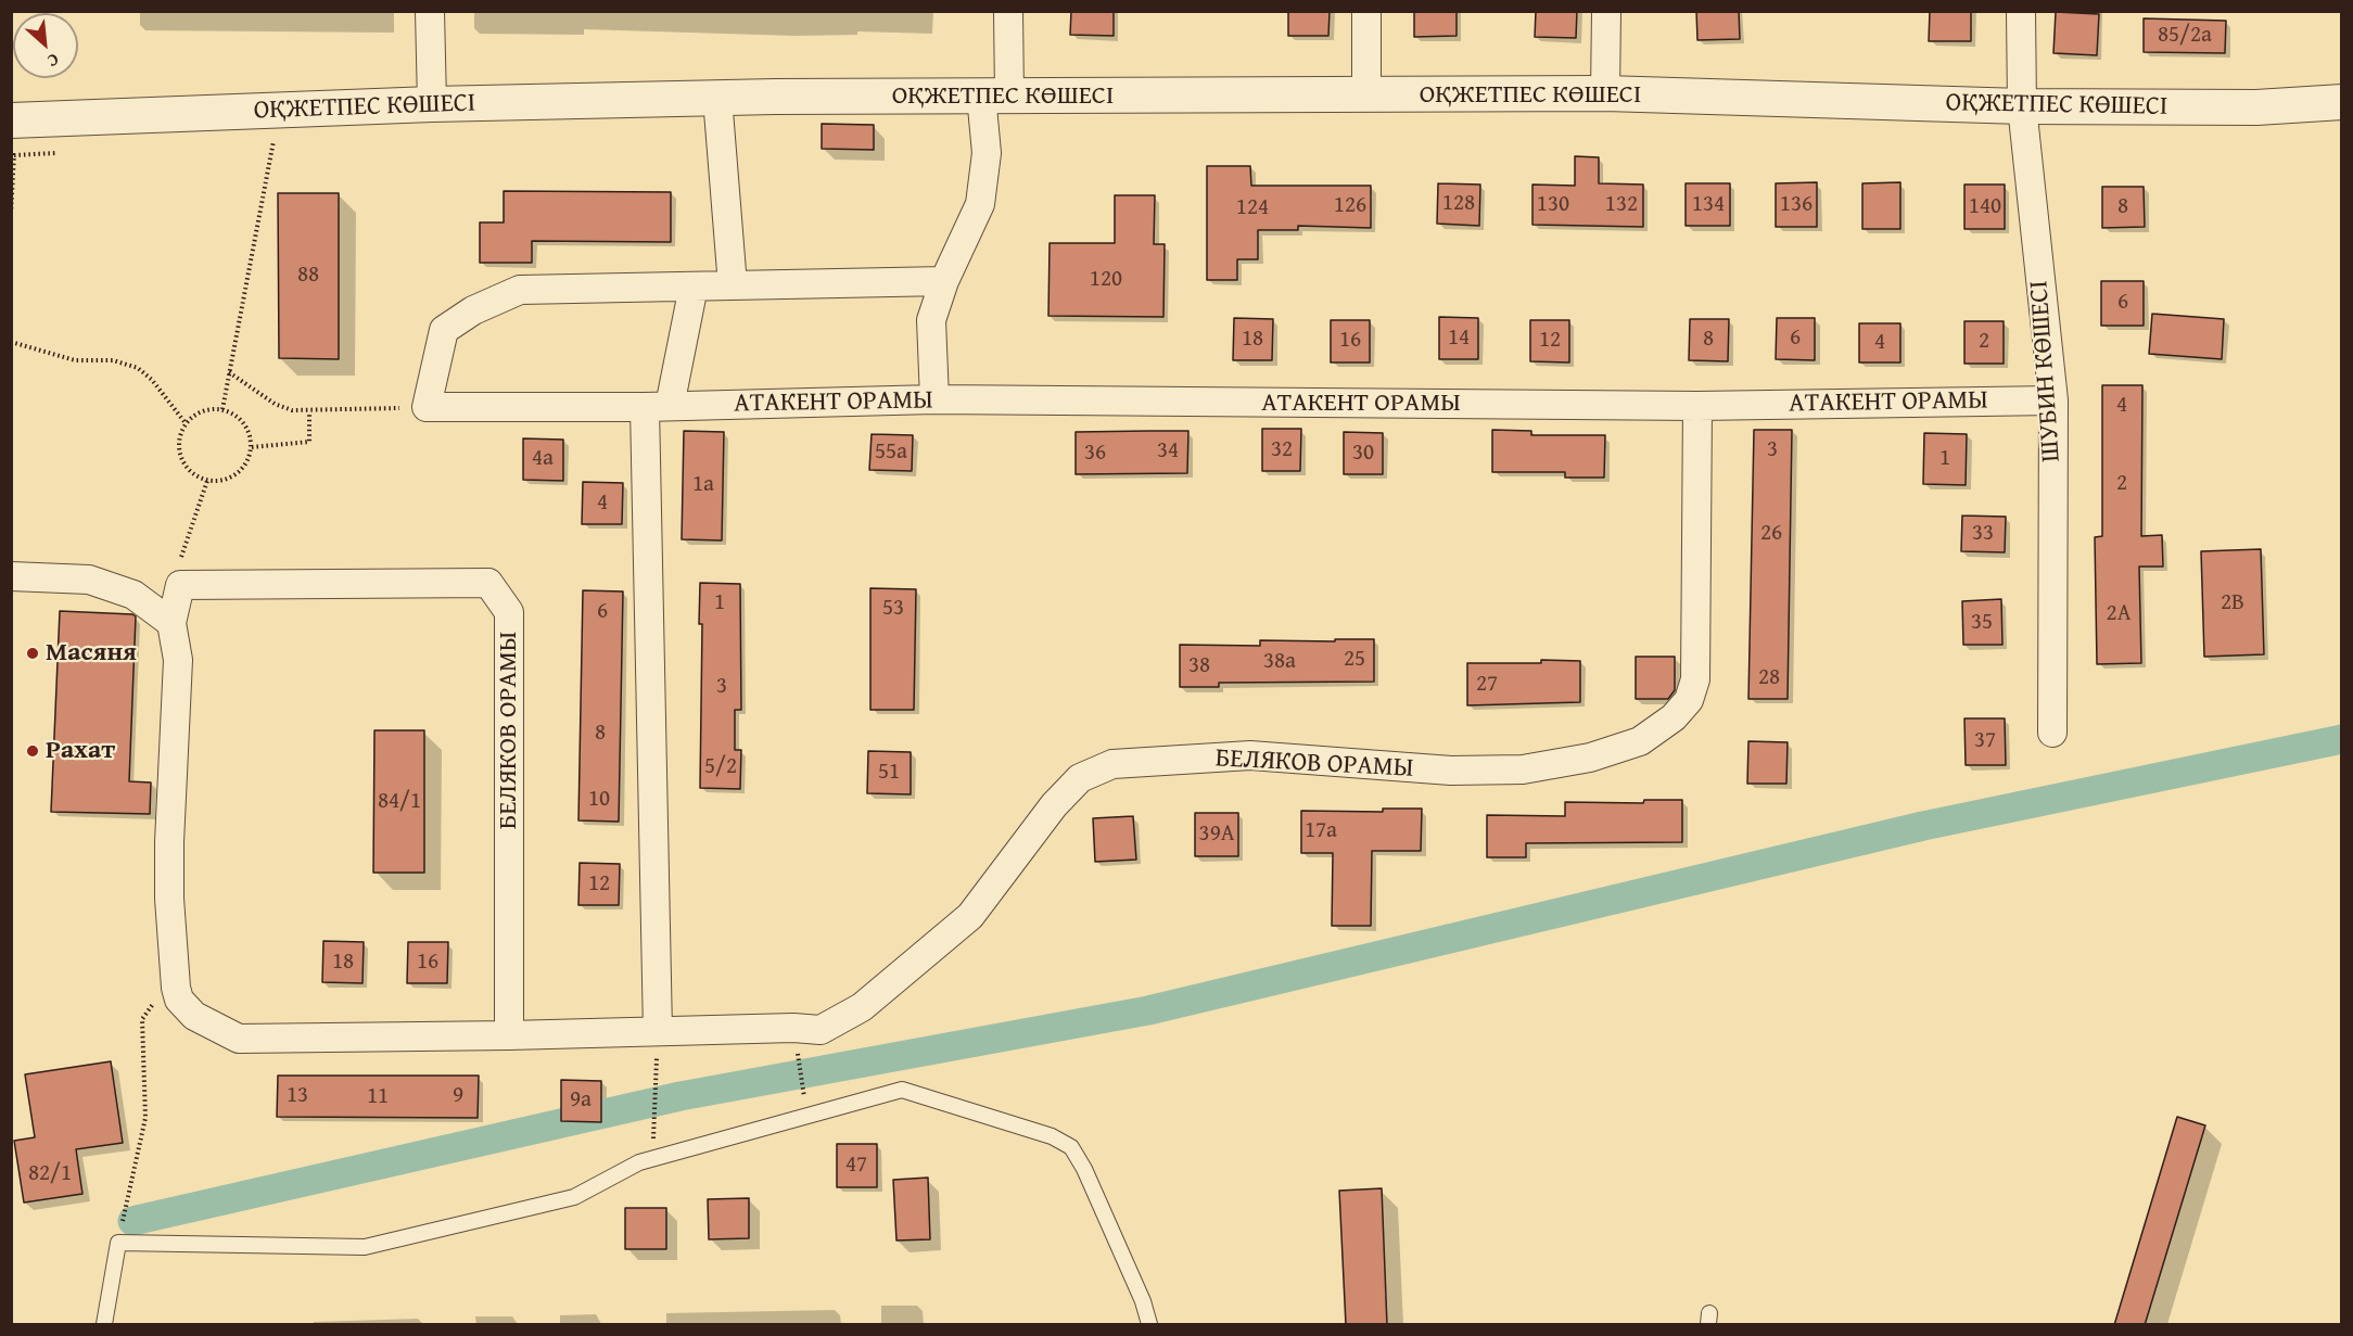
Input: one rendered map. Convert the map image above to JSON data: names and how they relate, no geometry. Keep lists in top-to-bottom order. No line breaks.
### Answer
{"streets":{"street":["ОҚЖЕТПЕС КӨШЕСІ","ШУБИН КӨШЕСІ","АТАКЕНТ ОРАМЫ","БЕЛЯКОВ ОРАМЫ"]},"crossings":[["ОҚЖЕТПЕС КӨШЕСІ","ШУБИН КӨШЕСІ"],["ШУБИН КӨШЕСІ","АТАКЕНТ ОРАМЫ"],["АТАКЕНТ ОРАМЫ","БЕЛЯКОВ ОРАМЫ"]],"places":["Масяня","Рахат"],"house_numbers":["85/2а","128","130","132","134","136","126","140","8","124","88","120","6","14","6","18","8","16","12","2","4","4","32","3","34","55а","36","30","4а","1","2","1а","4","26","33","1","2В","53","6","2А","35","25","38а","38","28","27","3","8","37","5/2","51","10","84/1","17а","39А","12","18","16","13","9","11","9а","47","82/1"],"north":"bottom right"}
